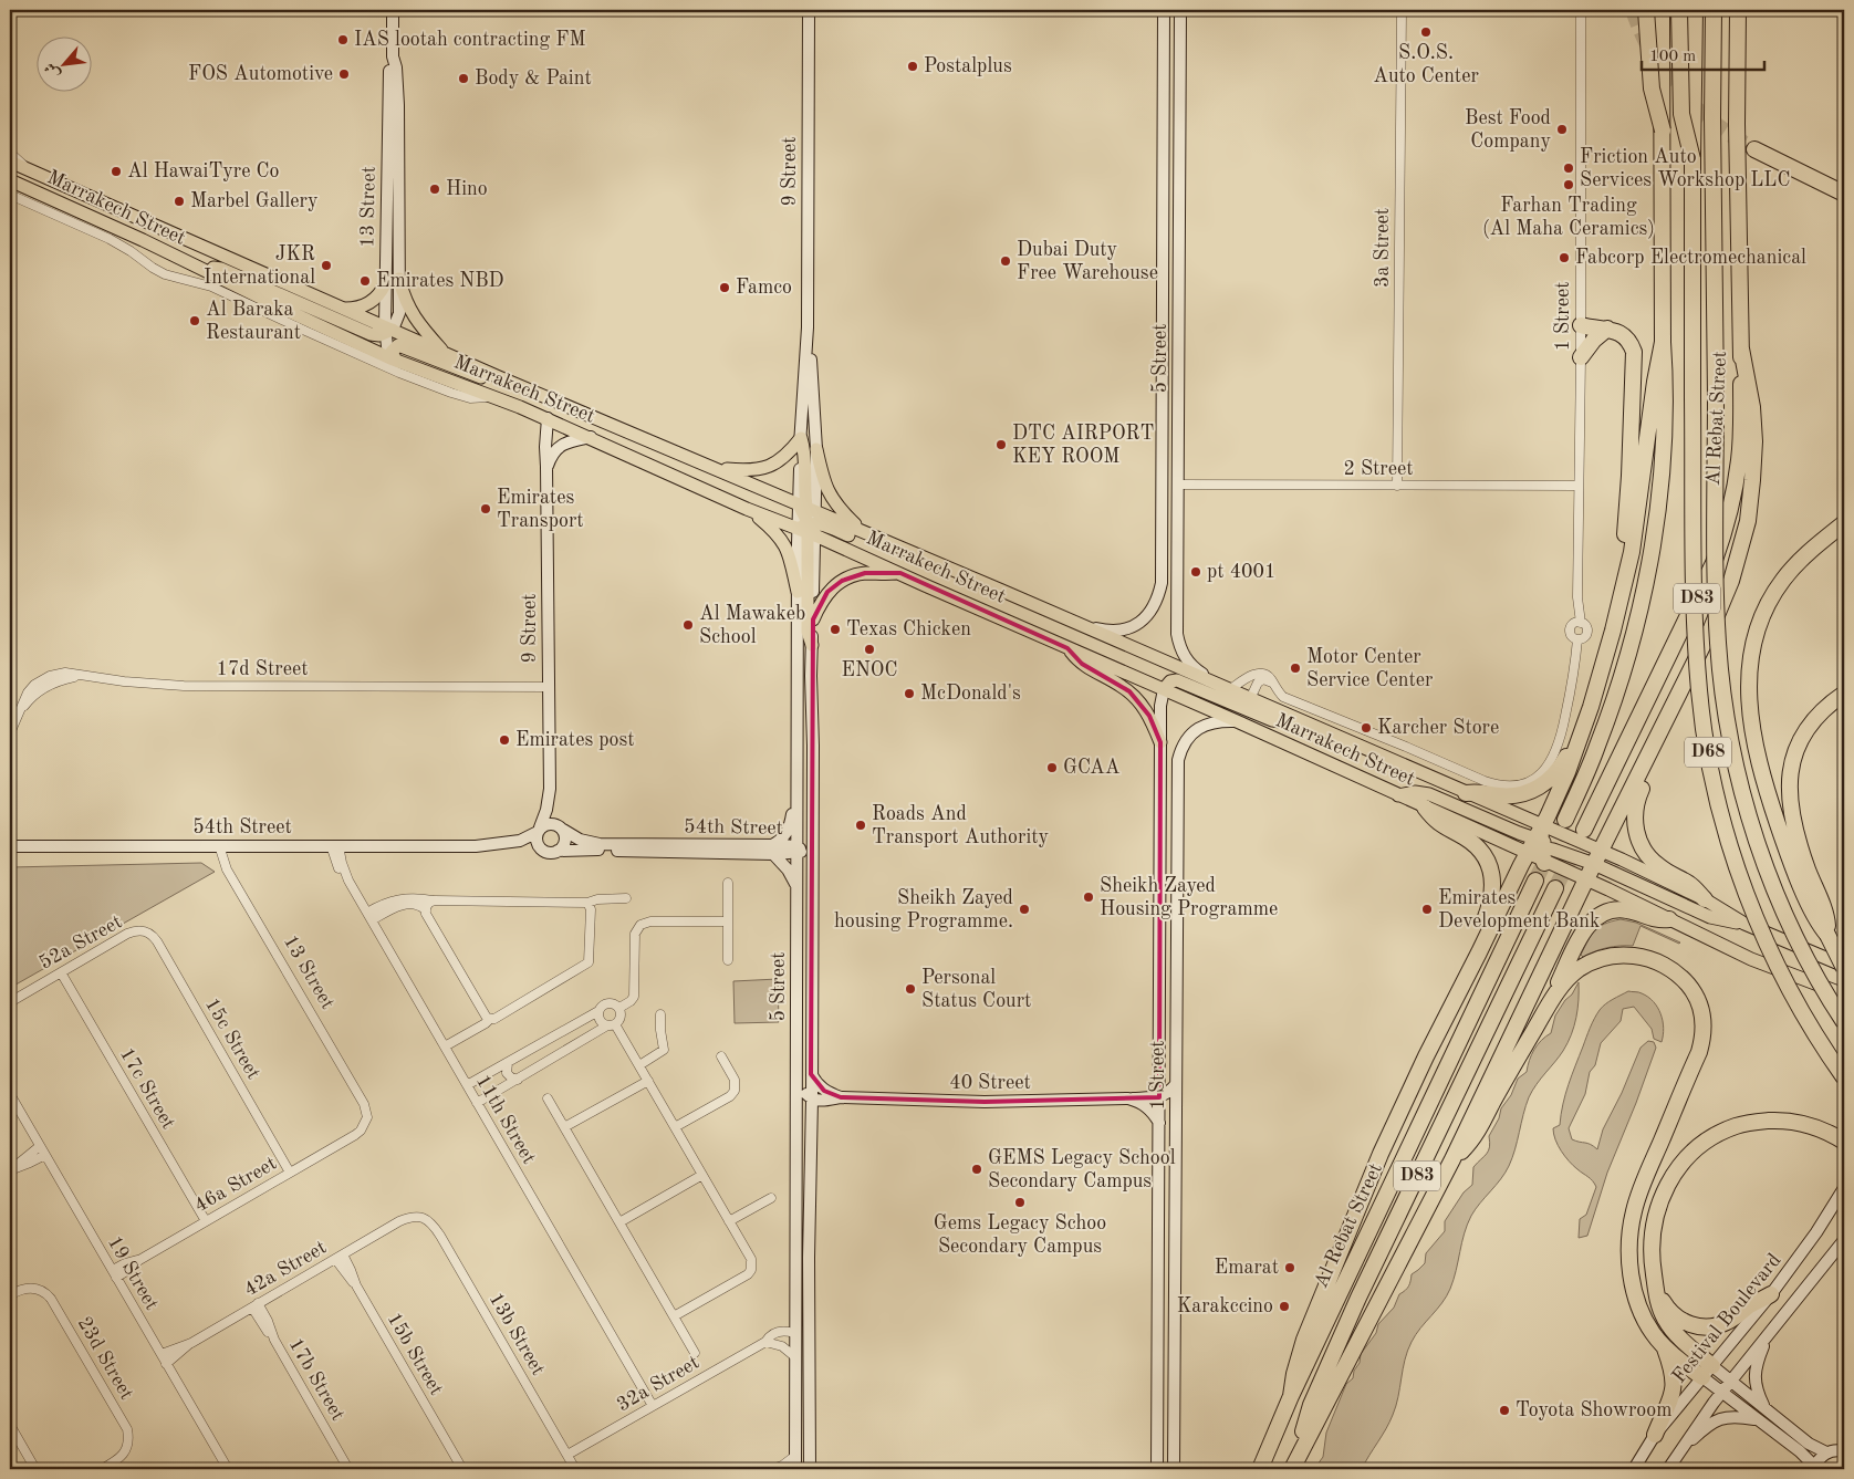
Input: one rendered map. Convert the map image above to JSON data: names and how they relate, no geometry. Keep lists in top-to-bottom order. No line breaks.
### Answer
{"streets":{"highway":["Al Rebat Street","D83","D68"],"main road":["Marrakech Street"],"street":["9 Street","13 Street","3a Street","1 Street","5 Street","2 Street","17d Street","54th Street","52a Street","15c Street","40 Street","17c Street","11th Street","46a Street","42a Street","19 Street","Festival Boulevard","13b Street","15b Street","23d Street","17b Street","32a Street"]},"crossings":[["9 Street","Marrakech Street"],["9 Street","5 Street"],["9 Street","17d Street"],["9 Street","54th Street"],["13 Street","Marrakech Street"],["13 Street","54th Street"],["13 Street","46a Street"],["Marrakech Street","1 Street"],["Marrakech Street","5 Street"],["3a Street","2 Street"],["1 Street","2 Street"],["1 Street","40 Street"],["5 Street","2 Street"],["5 Street","54th Street"],["5 Street","40 Street"],["5 Street","32a Street"],["54th Street","11th Street"],["52a Street","15c Street"],["52a Street","17c Street"],["15c Street","46a Street"],["17c Street","46a Street"],["11th Street","32a Street"],["46a Street","19 Street"],["42a Street","19 Street"],["42a Street","13b Street"],["42a Street","15b Street"],["42a Street","17b Street"],["13b Street","32a Street"]],"places":["S.O.S. Auto Center","IAS lootah contracting FM","Postalplus","FOS Automotive","Body & Paint","Best Food Company","Friction Auto Services Workshop LLC","Al HawaiTyre Co","Farhan Trading (Al Maha Ceramics)","Hino","Marbel Gallery","Fabcorp Electromechanical","Dubai Duty Free Warehouse","JKR International","Emirates NBD","Famco","Al Baraka Restaurant","DTC AIRPORT KEY ROOM","Emirates Transport","pt 4001","Al Mawakeb School","Texas Chicken","ENOC","Motor Center Service Center","McDonald's","Karcher Store","Emirates post","GCAA","Roads And Transport Authority","Sheikh Zayed Housing Programme","Sheikh Zayed housing Programme.","Emirates Development Bank","Personal Status Court","GEMS Legacy School Secondary Campus","Gems Legacy Schoo Secondary Campus","Emarat","Karakccino","Toyota Showroom"],"scale_bar":"100 m","north":"bottom left"}
